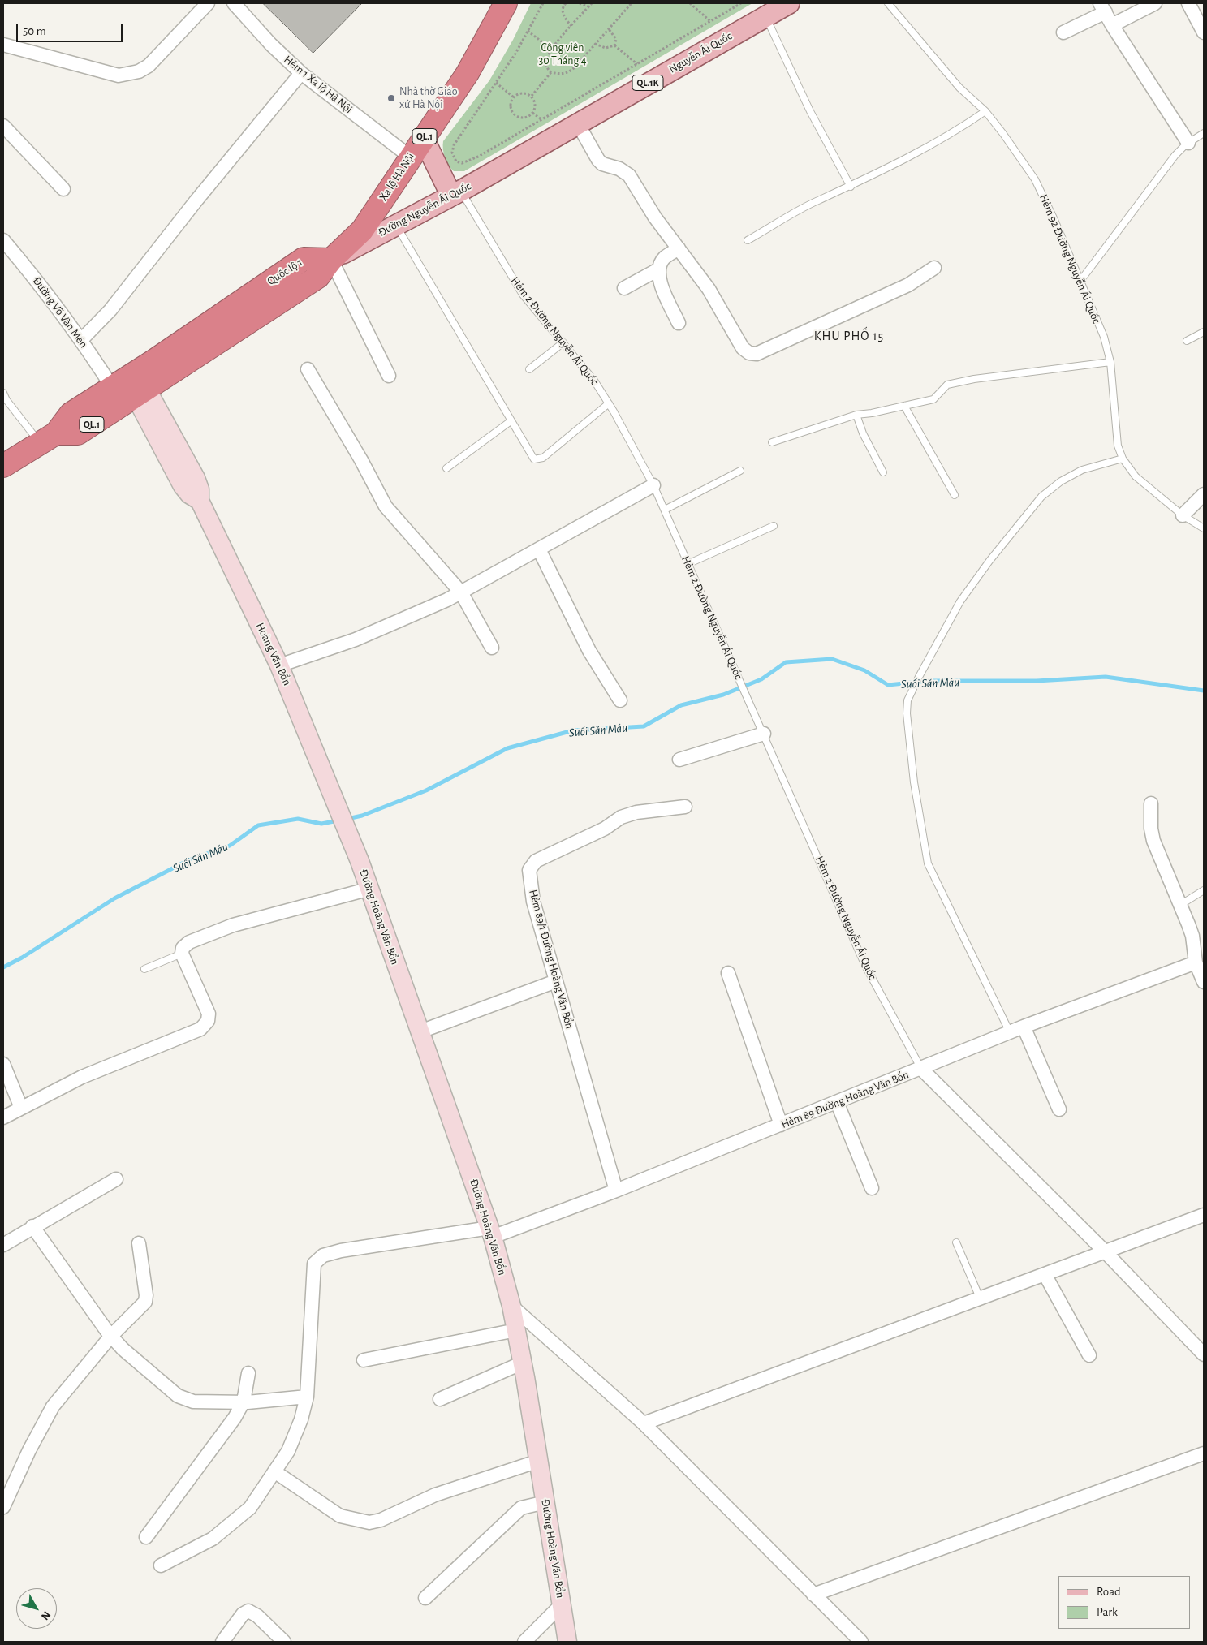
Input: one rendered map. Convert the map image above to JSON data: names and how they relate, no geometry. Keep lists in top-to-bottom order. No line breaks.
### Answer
{"streets":{"highway":["QL.1","Xa lộ Hà Nội","Quốc lộ 1"],"main road":["Nguyễn Ái Quốc","QL.1K","Đường Nguyễn Ái Quốc","Hoàng Văn Bổn","Đường Hoàng Văn Bổn"],"street":["Hẻm 1 Xa lộ Hà Nội","Đường Võ Văn Mén","Hẻm 89/1 Đường Hoàng Văn Bổn","Hẻm 89 Đường Hoàng Văn Bổn"],"lane":["Hẻm 92 Đường Nguyễn Ái Quốc","Hẻm 2 Đường Nguyễn Ái Quốc"]},"crossings":[["Nguyễn Ái Quốc","Đường Nguyễn Ái Quốc"],["Hẻm 1 Xa lộ Hà Nội","Xa lộ Hà Nội"],["Xa lộ Hà Nội","Đường Nguyễn Ái Quốc"],["Xa lộ Hà Nội","Quốc lộ 1"],["Đường Nguyễn Ái Quốc","Quốc lộ 1"],["Đường Nguyễn Ái Quốc","Hẻm 2 Đường Nguyễn Ái Quốc"],["Quốc lộ 1","Đường Võ Văn Mén"],["Quốc lộ 1","Hoàng Văn Bổn"],["Đường Võ Văn Mén","Hoàng Văn Bổn"],["Hẻm 2 Đường Nguyễn Ái Quốc","Hẻm 89 Đường Hoàng Văn Bổn"],["Hoàng Văn Bổn","Đường Hoàng Văn Bổn"],["Đường Hoàng Văn Bổn","Hẻm 89 Đường Hoàng Văn Bổn"],["Hẻm 89/1 Đường Hoàng Văn Bổn","Hẻm 89 Đường Hoàng Văn Bổn"]],"districts":["KHU PHỐ 15"],"water":["Suối Săn Máu"],"parks":["Công viên 30 Tháng 4"],"places":["Nhà thờ Giáo xứ Hà Nội"],"legend":["Road","Park"],"scale_bar":"50 m","north":"bottom right"}
